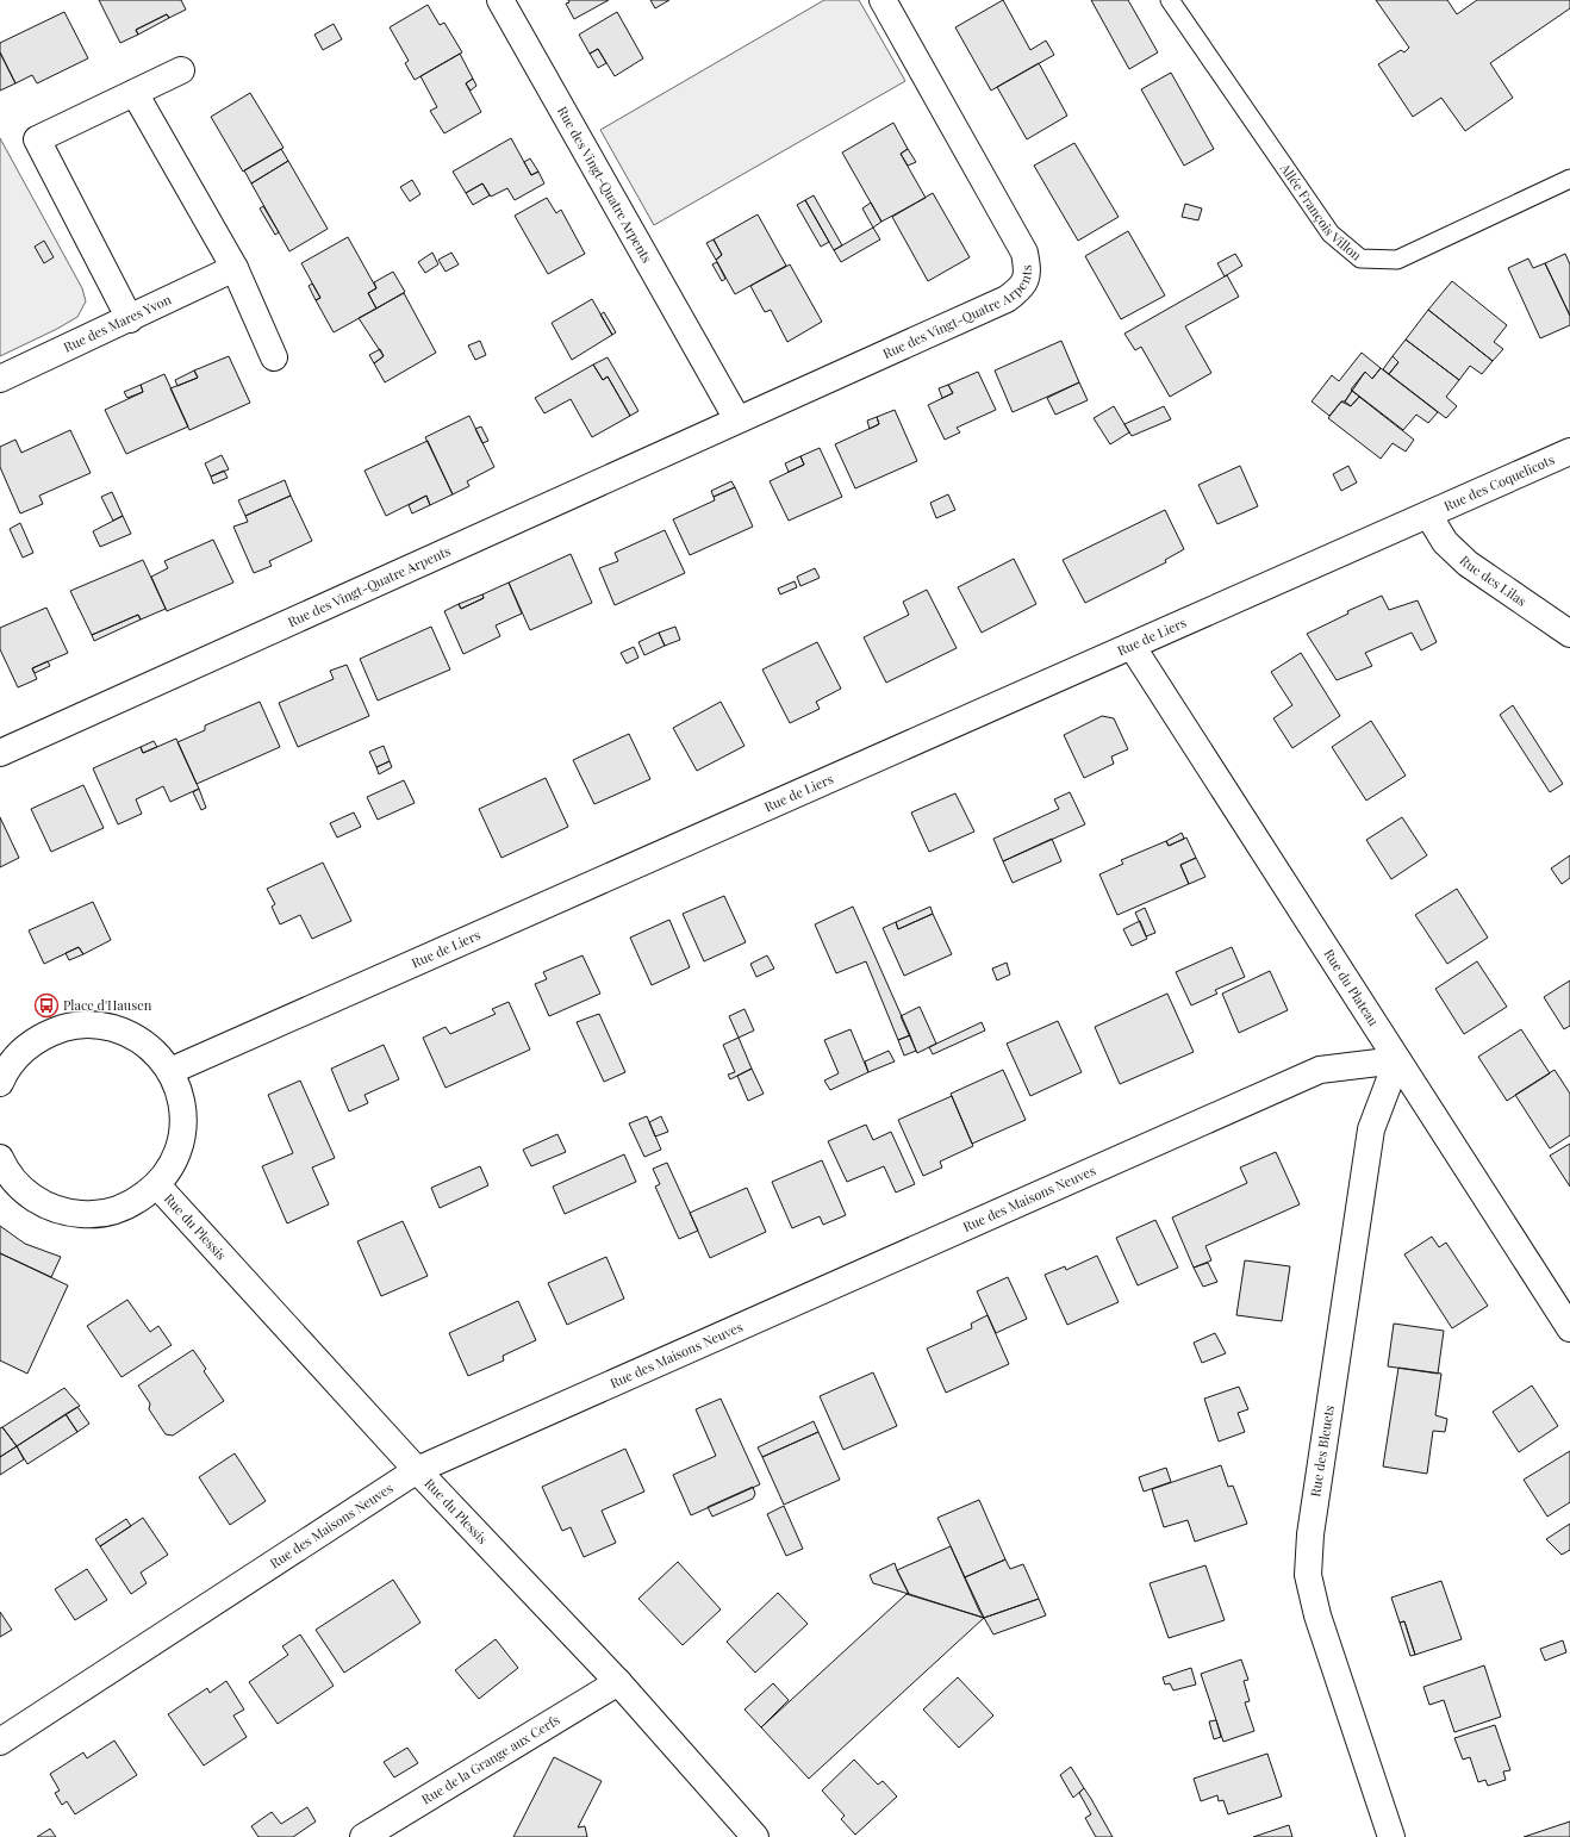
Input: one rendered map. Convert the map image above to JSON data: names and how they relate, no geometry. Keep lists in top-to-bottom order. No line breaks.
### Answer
{"streets":{"street":["Rue des Vingt-Quatre Arpents","Rue des Mares Yvon","Rue des Coquelicots","Rue des Lilas","Rue de Liers","Rue du Plateau","Rue des Maisons Neuves","Rue du Plessis","Rue des Bleuets","Rue de la Grange aux Cerfs"],"lane":["Allée François Villon"]},"crossings":[["Rue des Coquelicots","Rue des Lilas"],["Rue des Coquelicots","Rue de Liers"],["Rue des Lilas","Rue de Liers"],["Rue de Liers","Rue du Plateau"],["Rue du Plateau","Rue des Maisons Neuves"],["Rue du Plateau","Rue des Bleuets"],["Rue des Maisons Neuves","Rue du Plessis"],["Rue des Maisons Neuves","Rue des Bleuets"],["Rue du Plessis","Rue de la Grange aux Cerfs"]],"places":{"bus stop":["Place d'Hausen"]}}
